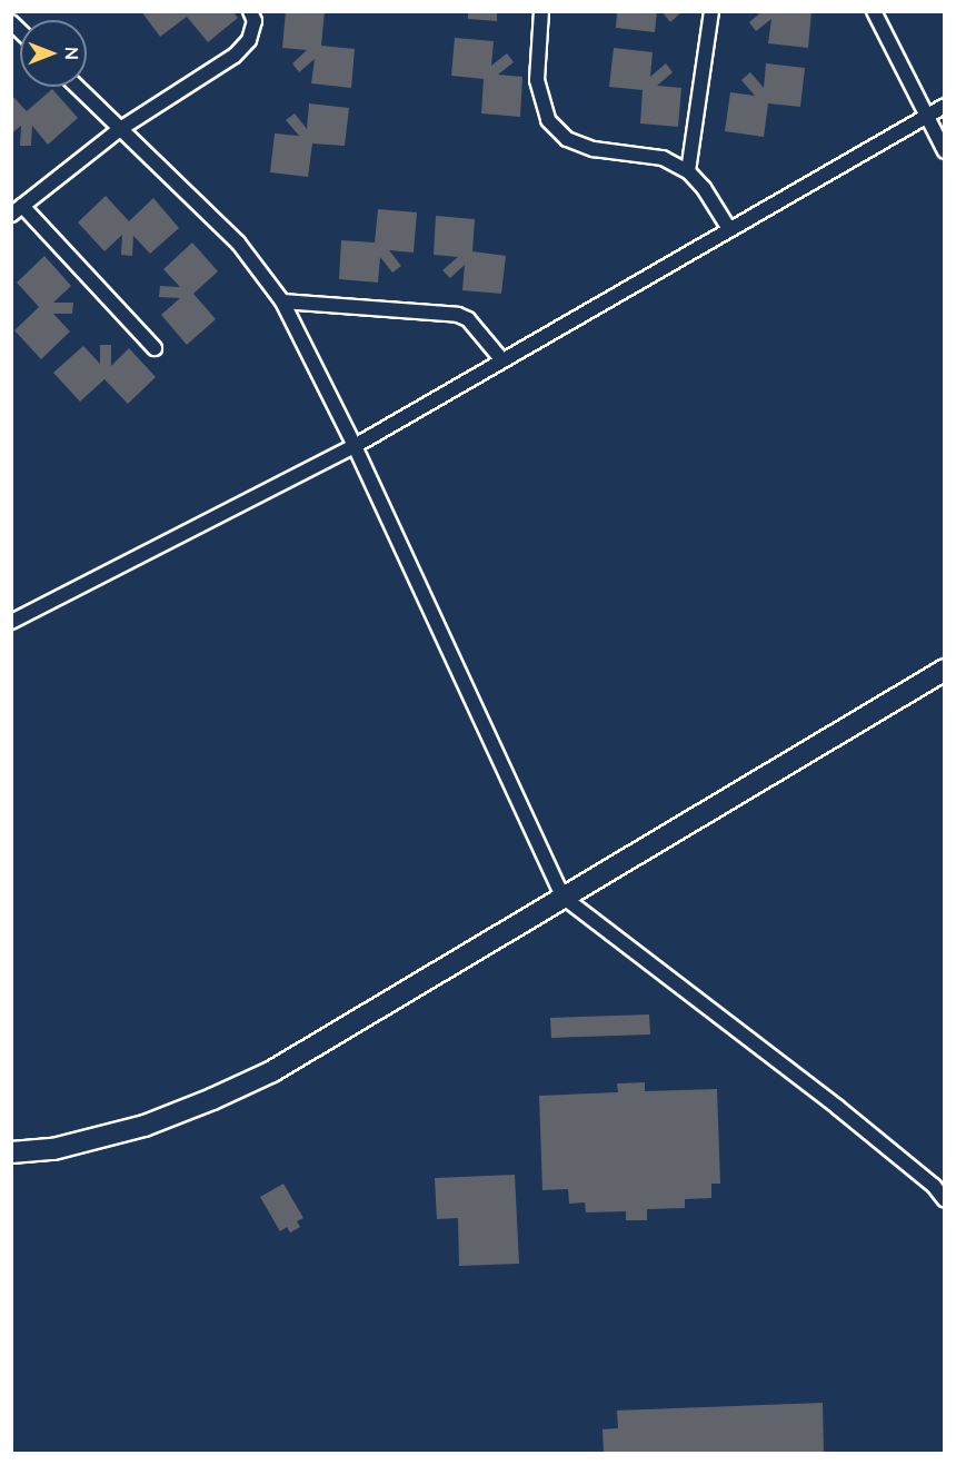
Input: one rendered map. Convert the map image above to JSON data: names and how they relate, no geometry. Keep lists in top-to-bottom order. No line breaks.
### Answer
{"north":"right"}
